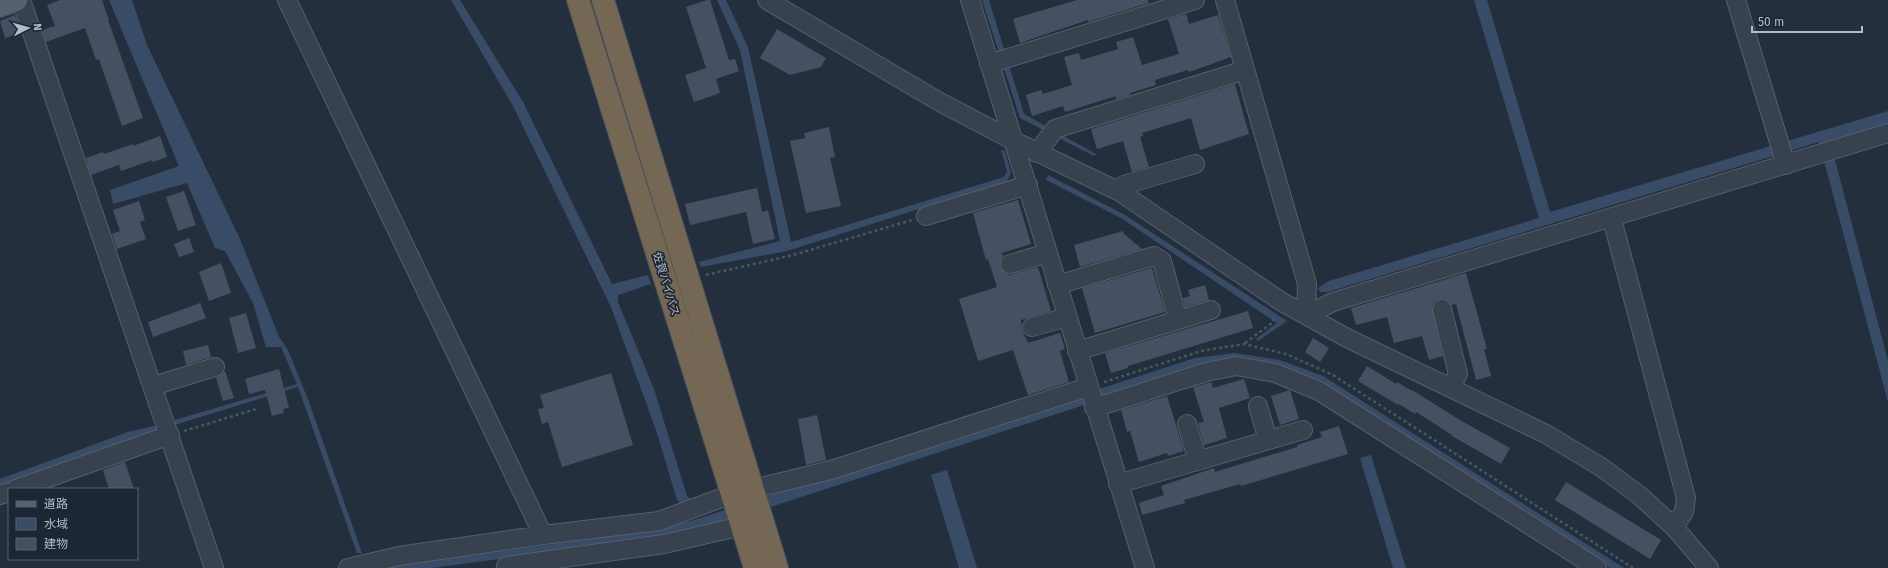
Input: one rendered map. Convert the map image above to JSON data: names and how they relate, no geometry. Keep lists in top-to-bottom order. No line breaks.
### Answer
{"streets":{"highway":["佐賀バイパス"]},"legend":["道路","水域","建物"],"scale_bar":"50 m","north":"right"}
